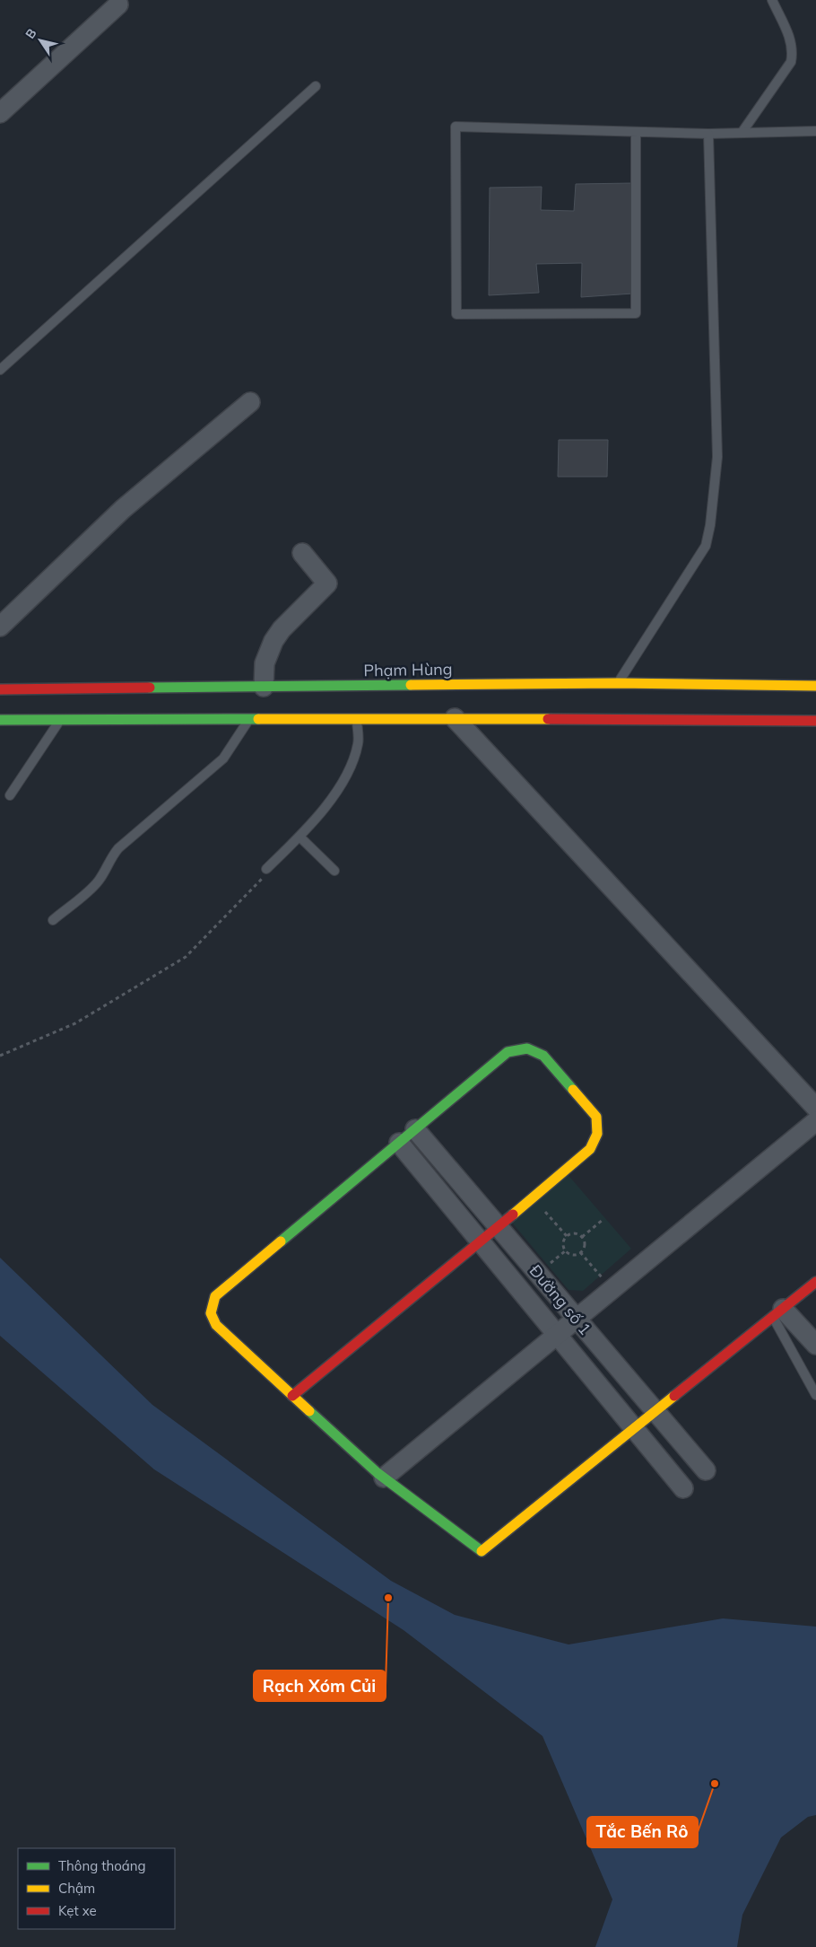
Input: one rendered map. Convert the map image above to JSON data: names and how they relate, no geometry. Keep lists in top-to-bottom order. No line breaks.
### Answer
{"streets":{"street":["Phạm Hùng","Đường số 1"]},"places":["Rạch Xóm Củi","Tắc Bến Rô"],"legend":["Thông thoáng","Chậm","Kẹt xe"],"north":"top left"}
